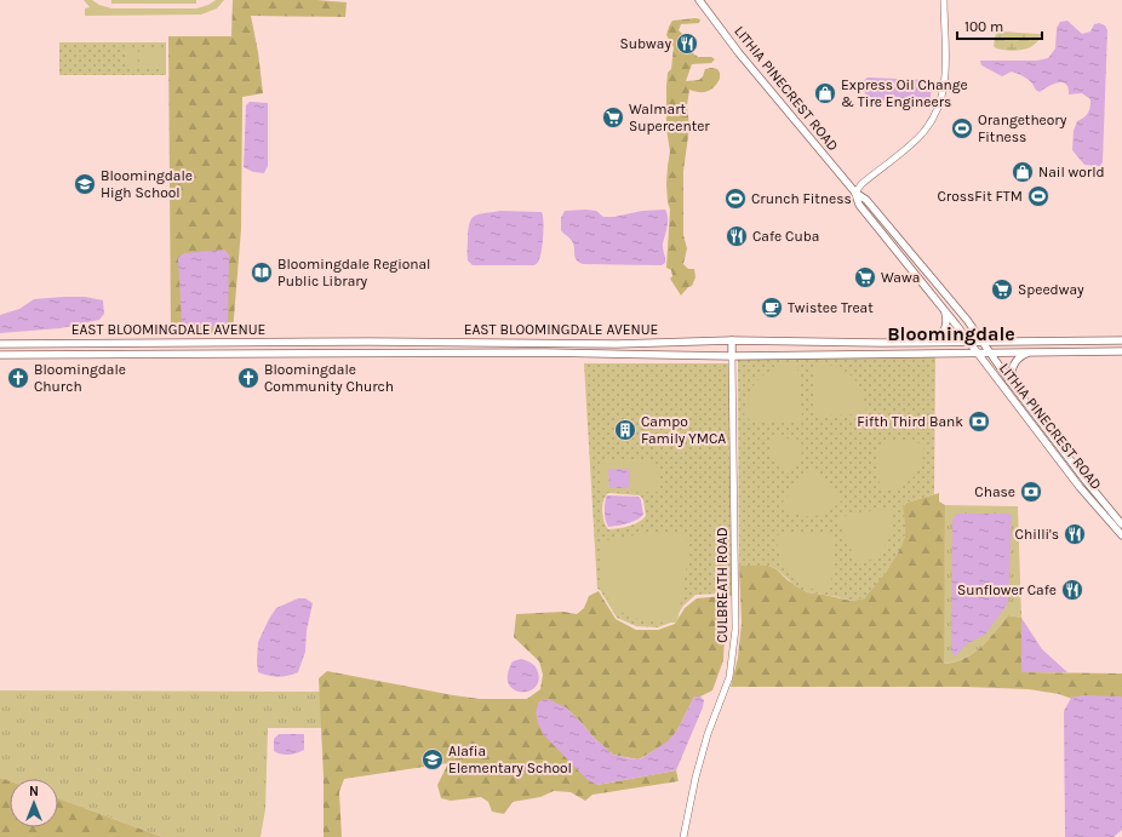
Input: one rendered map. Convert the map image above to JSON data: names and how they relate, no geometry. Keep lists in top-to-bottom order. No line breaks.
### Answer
{"streets":{"main road":["LITHIA PINECREST ROAD","EAST BLOOMINGDALE AVENUE"],"street":["CULBREATH ROAD"]},"crossings":[["LITHIA PINECREST ROAD","EAST BLOOMINGDALE AVENUE"],["EAST BLOOMINGDALE AVENUE","CULBREATH ROAD"]],"districts":["Bloomingdale"],"places":{"restaurant":["Subway","Cafe Cuba","Chilli's","Sunflower Cafe"],"shop":["Express Oil Change & Tire Engineers","Nail world"],"supermarket":["Walmart Supercenter","Wawa","Speedway"],"sports":["Orangetheory Fitness","CrossFit FTM","Crunch Fitness"],"school or university":["Bloomingdale High School","Alafia Elementary School"],"library":["Bloomingdale Regional Public Library"],"cafe":["Twistee Treat"],"church":["Bloomingdale Church","Bloomingdale Community Church"],"bank":["Fifth Third Bank","Chase"],"building":["Campo Family YMCA"]},"scale_bar":"100 m","north":"top"}
